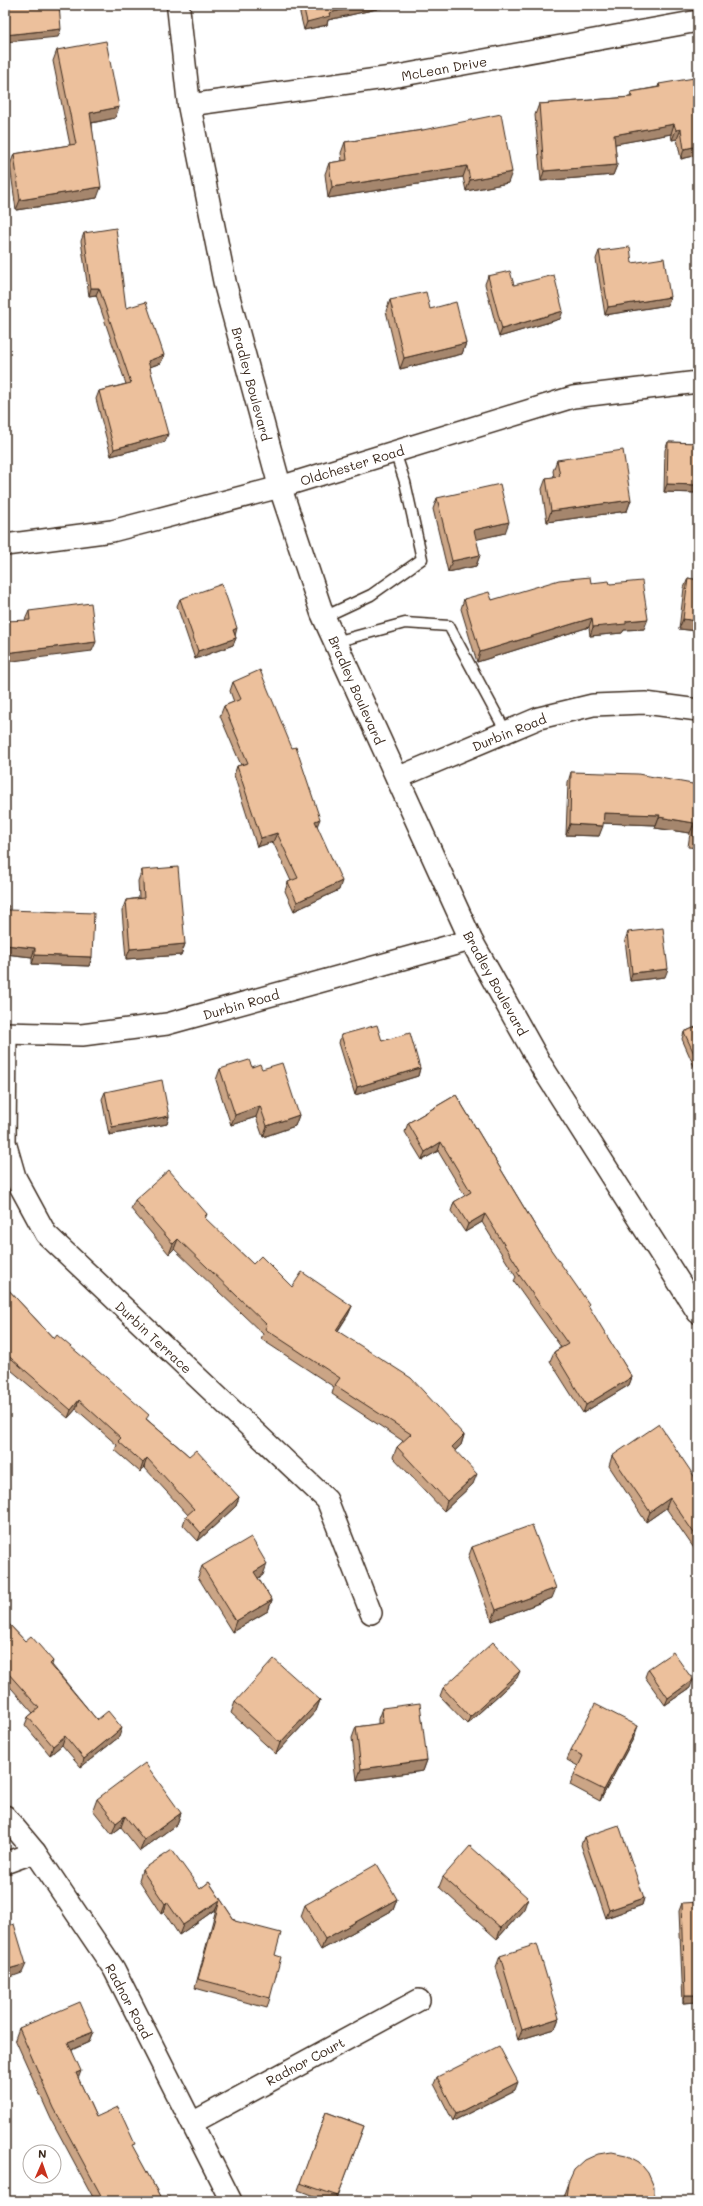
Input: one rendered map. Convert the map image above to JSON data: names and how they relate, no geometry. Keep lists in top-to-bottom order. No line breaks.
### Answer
{"streets":{"main road":["Bradley Boulevard"],"street":["McLean Drive","Oldchester Road","Durbin Road","Durbin Terrace","Radnor Road","Radnor Court"]},"crossings":[["McLean Drive","Bradley Boulevard"],["Bradley Boulevard","Oldchester Road"],["Bradley Boulevard","Durbin Road"],["Durbin Road","Durbin Terrace"],["Radnor Road","Radnor Court"]],"north":"top"}
